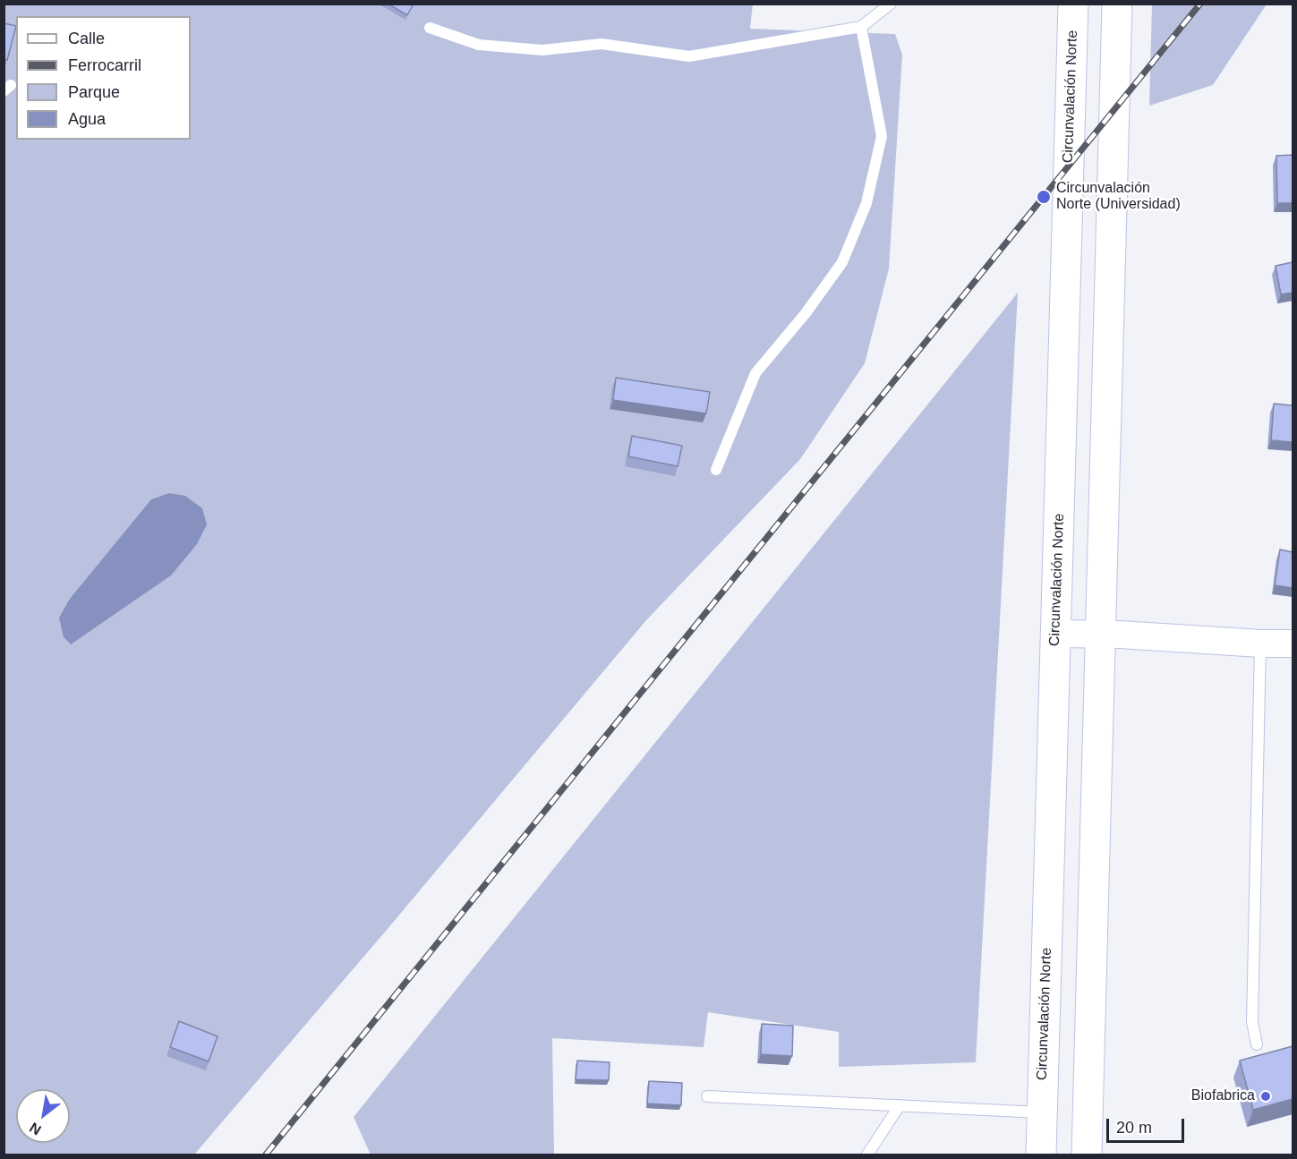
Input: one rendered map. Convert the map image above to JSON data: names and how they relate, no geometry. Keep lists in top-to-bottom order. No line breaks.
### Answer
{"streets":{"highway":["Circunvalación Norte"]},"places":["Circunvalación Norte (Universidad)","Biofabrica"],"legend":["Calle","Ferrocarril","Parque","Agua"],"scale_bar":"20 m","north":"bottom left"}
